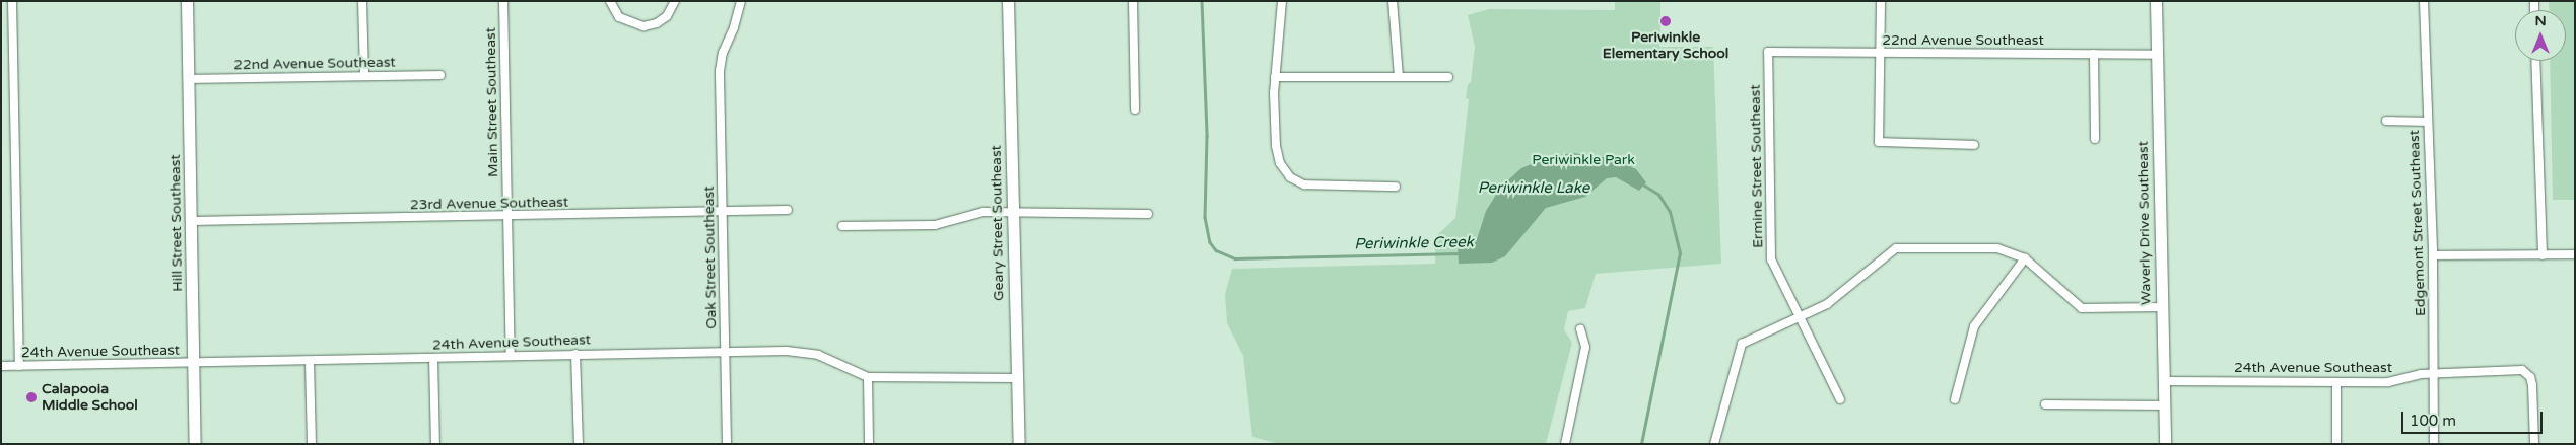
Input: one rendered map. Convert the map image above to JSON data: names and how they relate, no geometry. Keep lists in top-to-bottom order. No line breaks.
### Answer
{"streets":{"main road":["Hill Street Southeast","Geary Street Southeast","Waverly Drive Southeast"],"street":["22nd Avenue Southeast","Main Street Southeast","Ermine Street Southeast","23rd Avenue Southeast","Edgemont Street Southeast","Oak Street Southeast","24th Avenue Southeast"]},"crossings":[["22nd Avenue Southeast","Ermine Street Southeast"],["22nd Avenue Southeast","Hill Street Southeast"],["22nd Avenue Southeast","Waverly Drive Southeast"],["Main Street Southeast","23rd Avenue Southeast"],["Main Street Southeast","24th Avenue Southeast"],["23rd Avenue Southeast","Hill Street Southeast"],["23rd Avenue Southeast","Oak Street Southeast"],["Hill Street Southeast","24th Avenue Southeast"],["Geary Street Southeast","24th Avenue Southeast"],["Waverly Drive Southeast","24th Avenue Southeast"],["Edgemont Street Southeast","24th Avenue Southeast"],["Oak Street Southeast","24th Avenue Southeast"]],"water":["Periwinkle Lake","Periwinkle Creek"],"parks":["Periwinkle Park"],"places":["Periwinkle Elementary School","Calapooia Middle School"],"scale_bar":"100 m","north":"top"}
